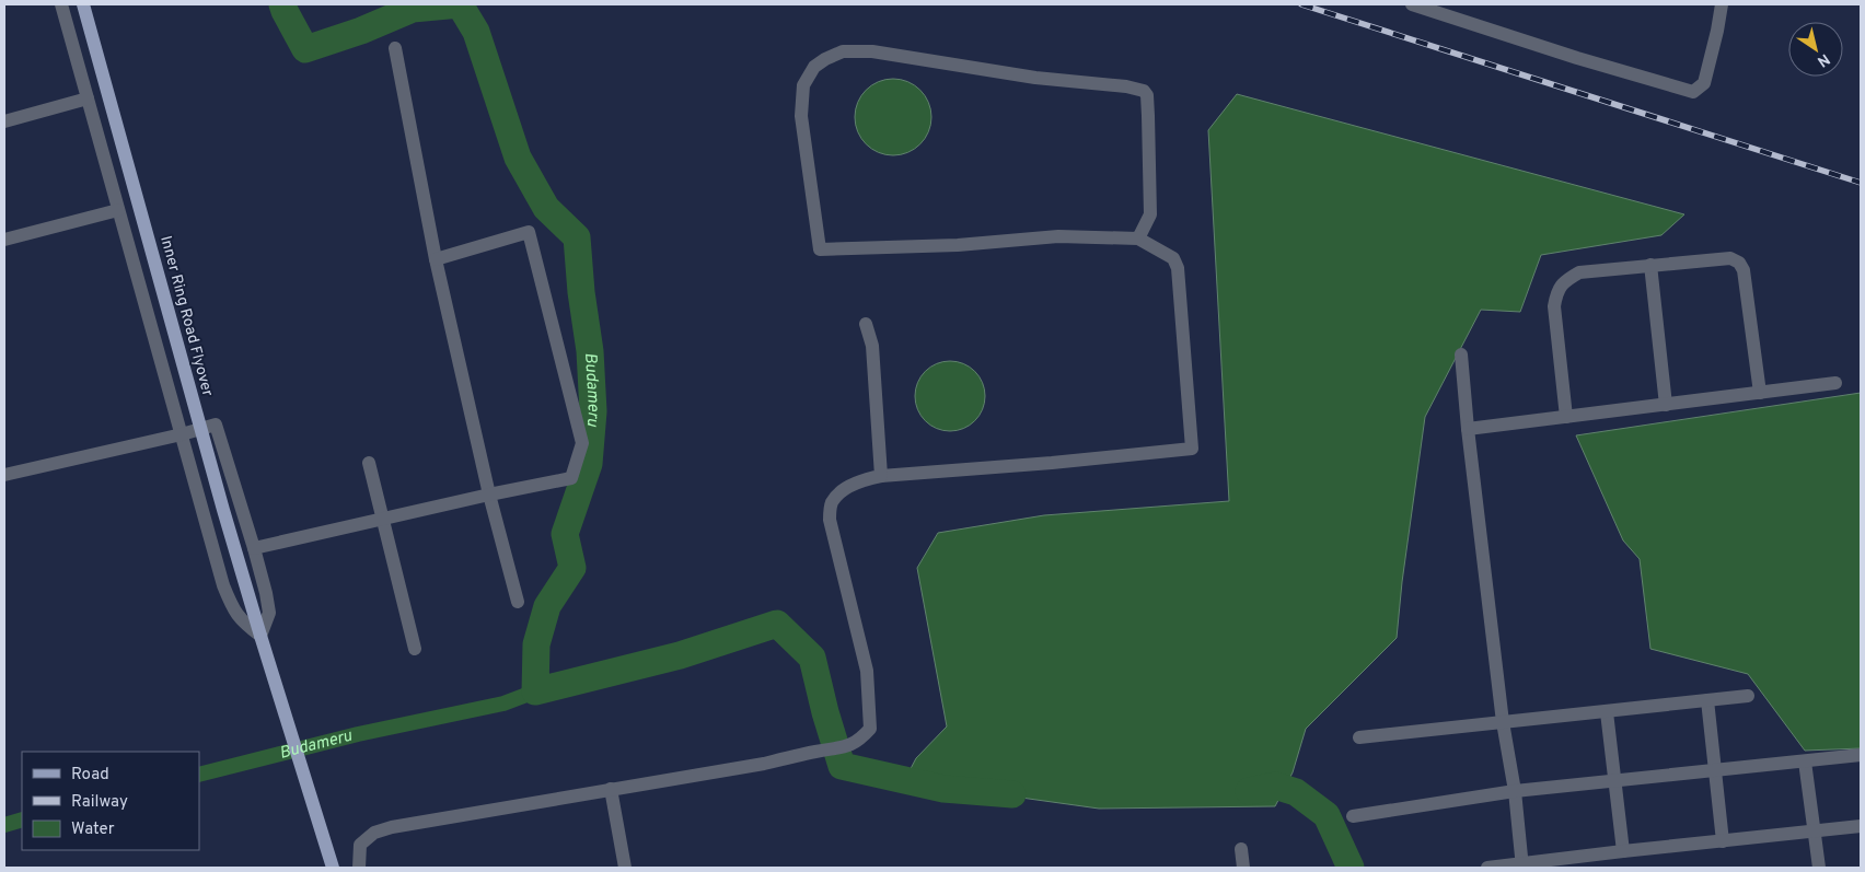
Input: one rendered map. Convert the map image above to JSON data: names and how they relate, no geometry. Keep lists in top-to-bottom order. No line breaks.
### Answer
{"streets":{"main road":["Inner Ring Road Flyover"]},"water":["Budameru"],"legend":["Road","Railway","Water"],"north":"bottom right"}
